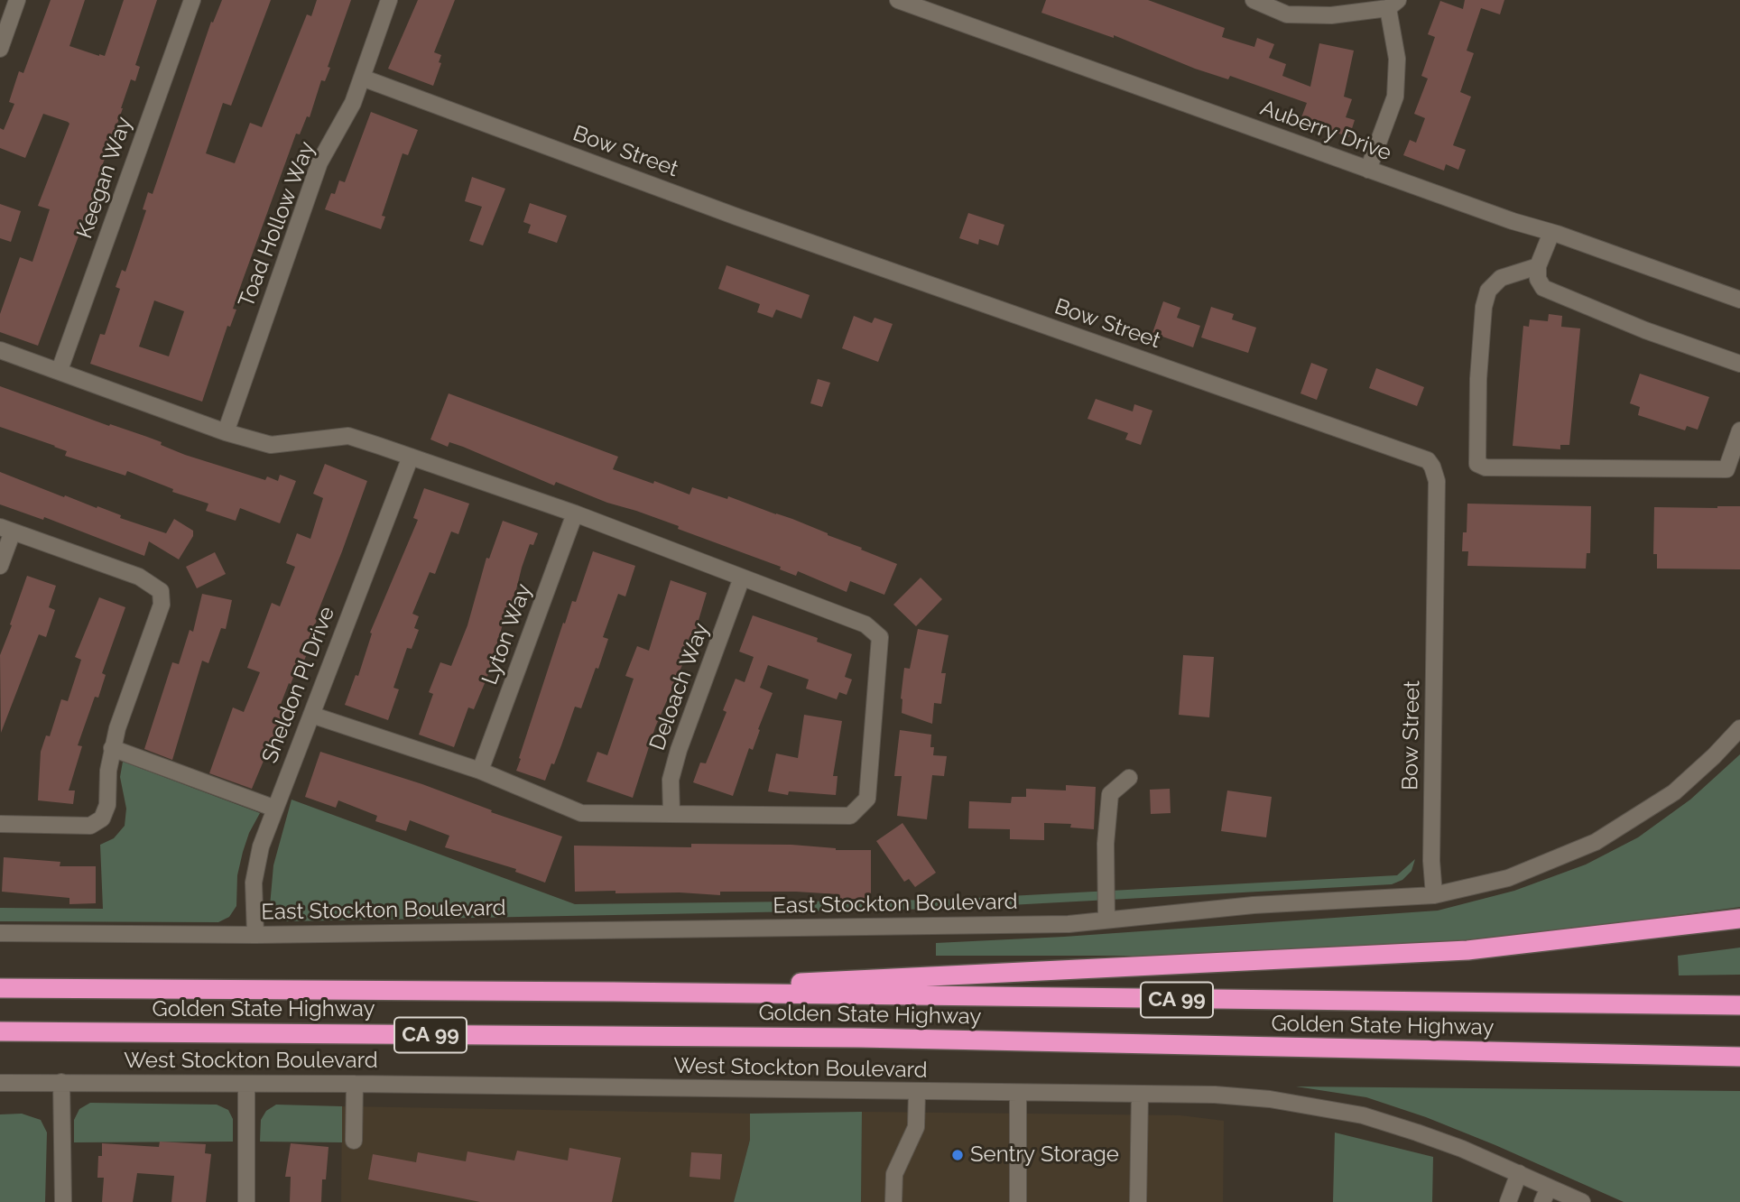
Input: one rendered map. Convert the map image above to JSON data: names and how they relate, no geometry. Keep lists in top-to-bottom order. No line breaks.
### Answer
{"streets":{"highway":["CA 99","Golden State Highway"],"street":["Auberry Drive","Bow Street","Keegan Way","Toad Hollow Way","Lyton Way","Sheldon Pl Drive","Deloach Way","East Stockton Boulevard","West Stockton Boulevard"]},"crossings":[["Bow Street","Toad Hollow Way"],["Bow Street","East Stockton Boulevard"],["Sheldon Pl Drive","East Stockton Boulevard"]],"places":["Sentry Storage"]}
